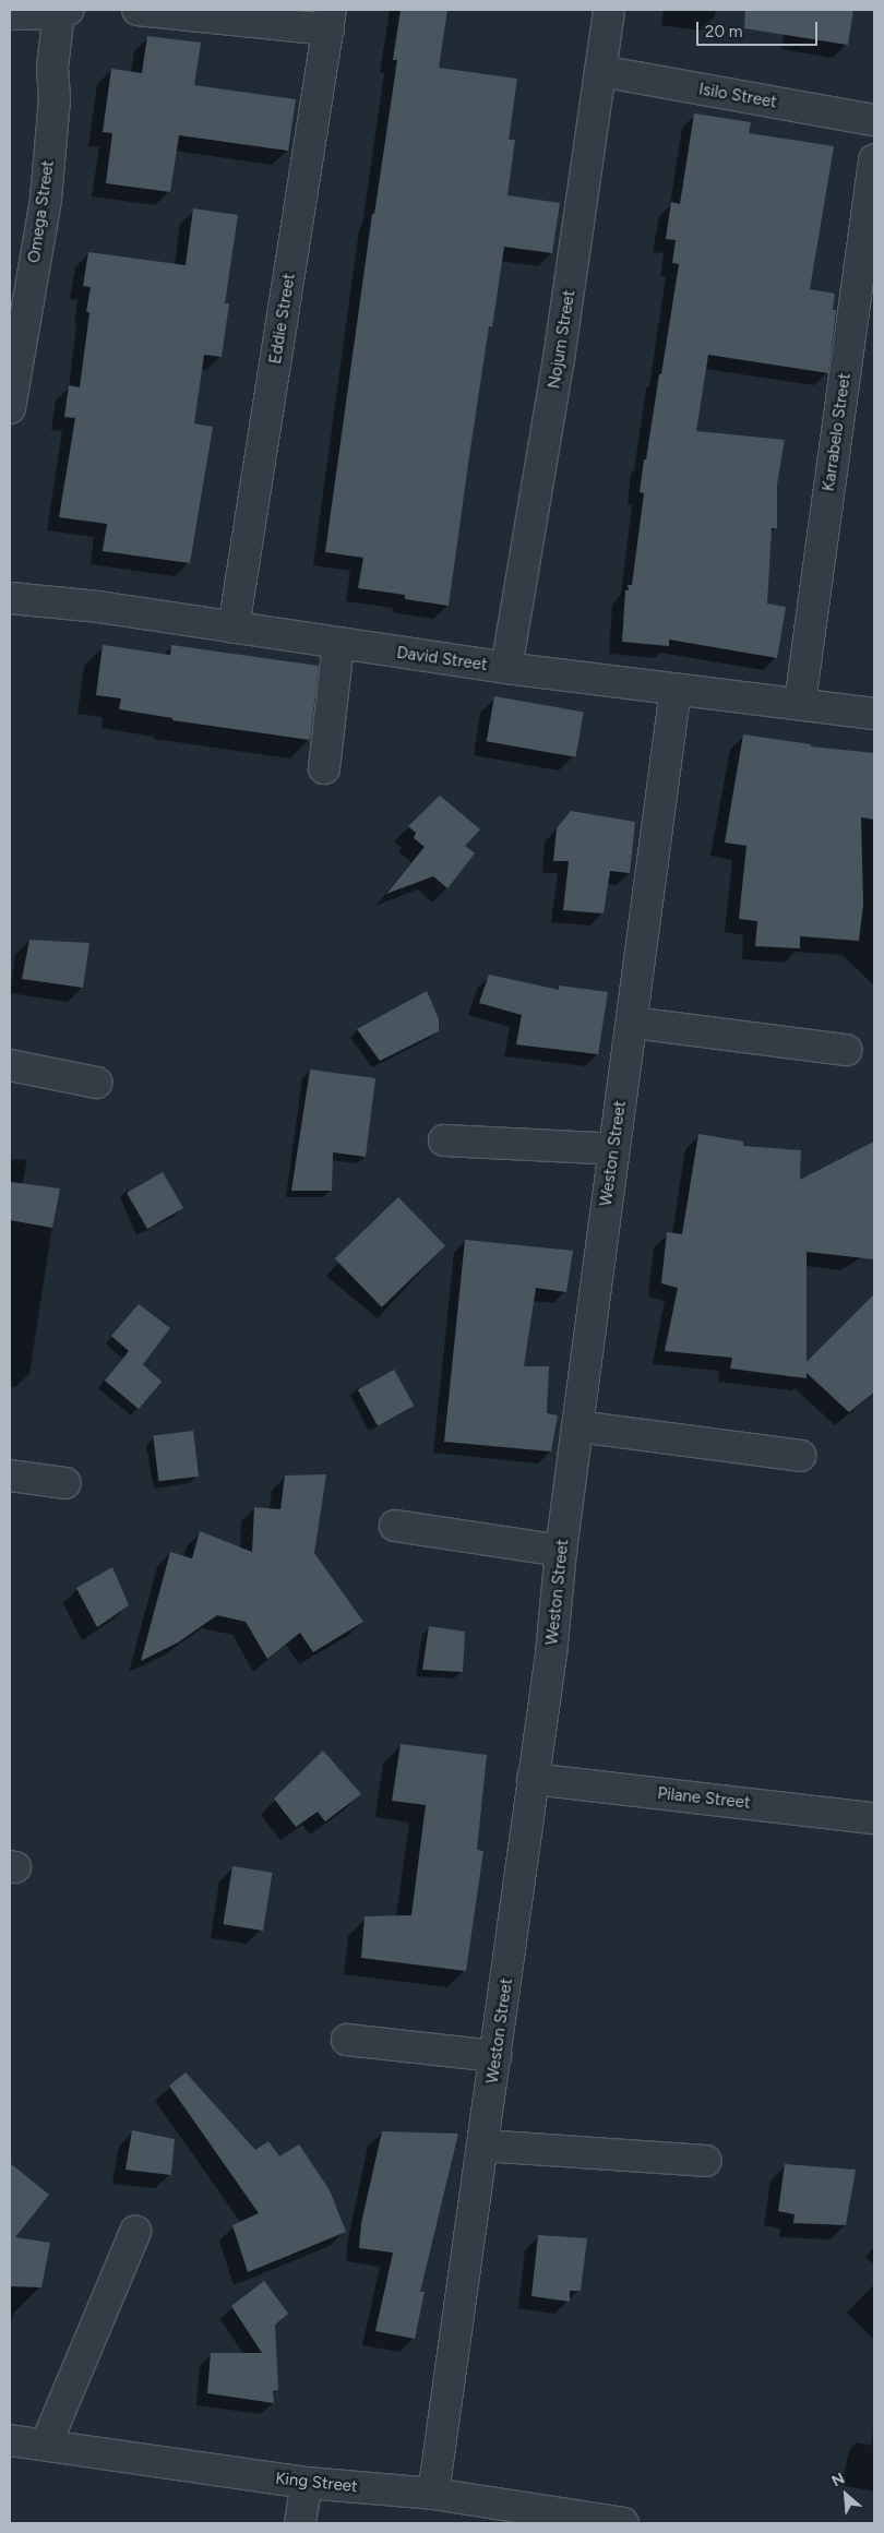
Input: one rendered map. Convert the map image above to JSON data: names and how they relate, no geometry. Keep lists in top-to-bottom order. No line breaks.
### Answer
{"streets":{"street":["Isilo Street","Omega Street","Eddie Street","Nojum Street","Karrabelo Street","David Street","Weston Street","Pilane Street","King Street"]},"crossings":[["Isilo Street","Nojum Street"],["Eddie Street","David Street"],["Nojum Street","David Street"],["Karrabelo Street","David Street"],["David Street","Weston Street"],["Weston Street","Pilane Street"],["Weston Street","King Street"]],"scale_bar":"20 m","north":"top left"}
